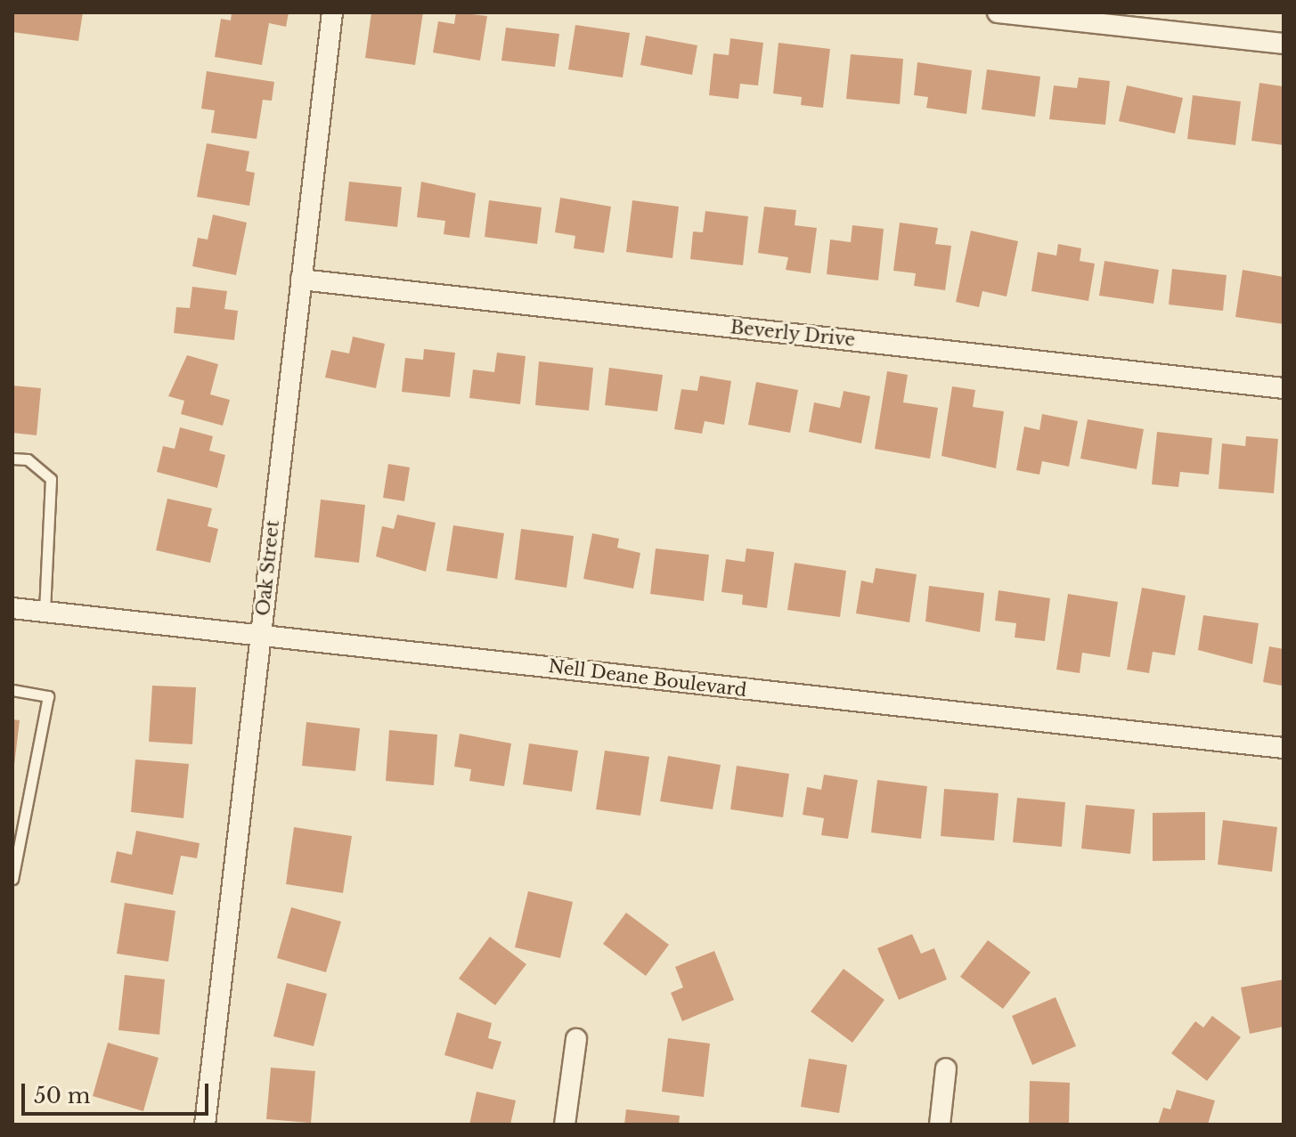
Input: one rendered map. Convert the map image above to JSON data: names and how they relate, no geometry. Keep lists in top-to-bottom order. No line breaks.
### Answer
{"streets":{"street":["Beverly Drive","Oak Street","Nell Deane Boulevard"]},"crossings":[["Beverly Drive","Oak Street"],["Oak Street","Nell Deane Boulevard"]],"scale_bar":"50 m"}
